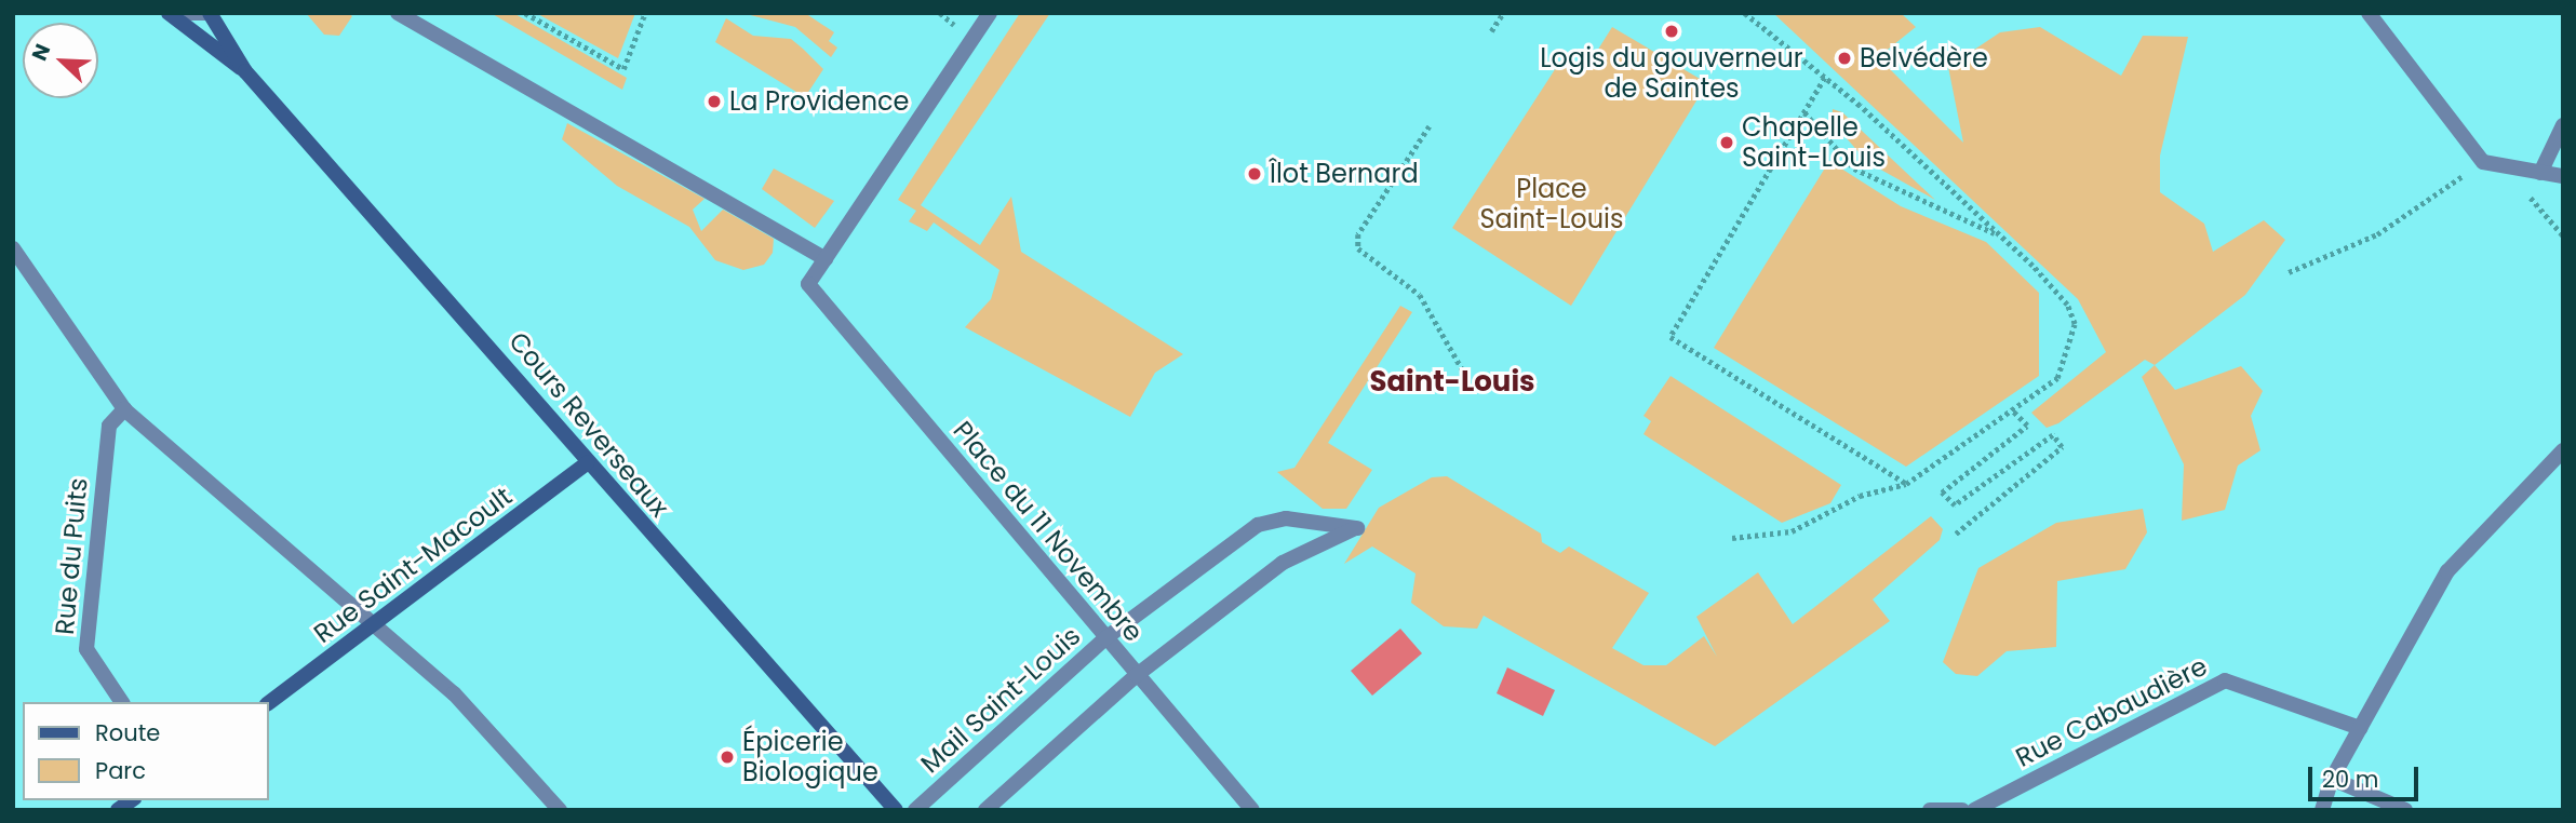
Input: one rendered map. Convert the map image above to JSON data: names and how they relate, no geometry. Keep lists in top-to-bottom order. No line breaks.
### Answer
{"streets":{"main road":["Cours Reverseaux","Rue Saint-Macoult"],"street":["Place du 11 Novembre","Rue du Puits","Mail Saint-Louis","Rue Cabaudière"]},"crossings":[["Cours Reverseaux","Rue Saint-Macoult"],["Place du 11 Novembre","Mail Saint-Louis"]],"districts":["Saint-Louis"],"parks":["Place Saint-Louis"],"places":["Logis du gouverneur de Saintes","Belvédère","La Providence","Chapelle Saint-Louis","Îlot Bernard","Épicerie Biologique"],"legend":["Route","Parc"],"scale_bar":"20 m","north":"top left"}
